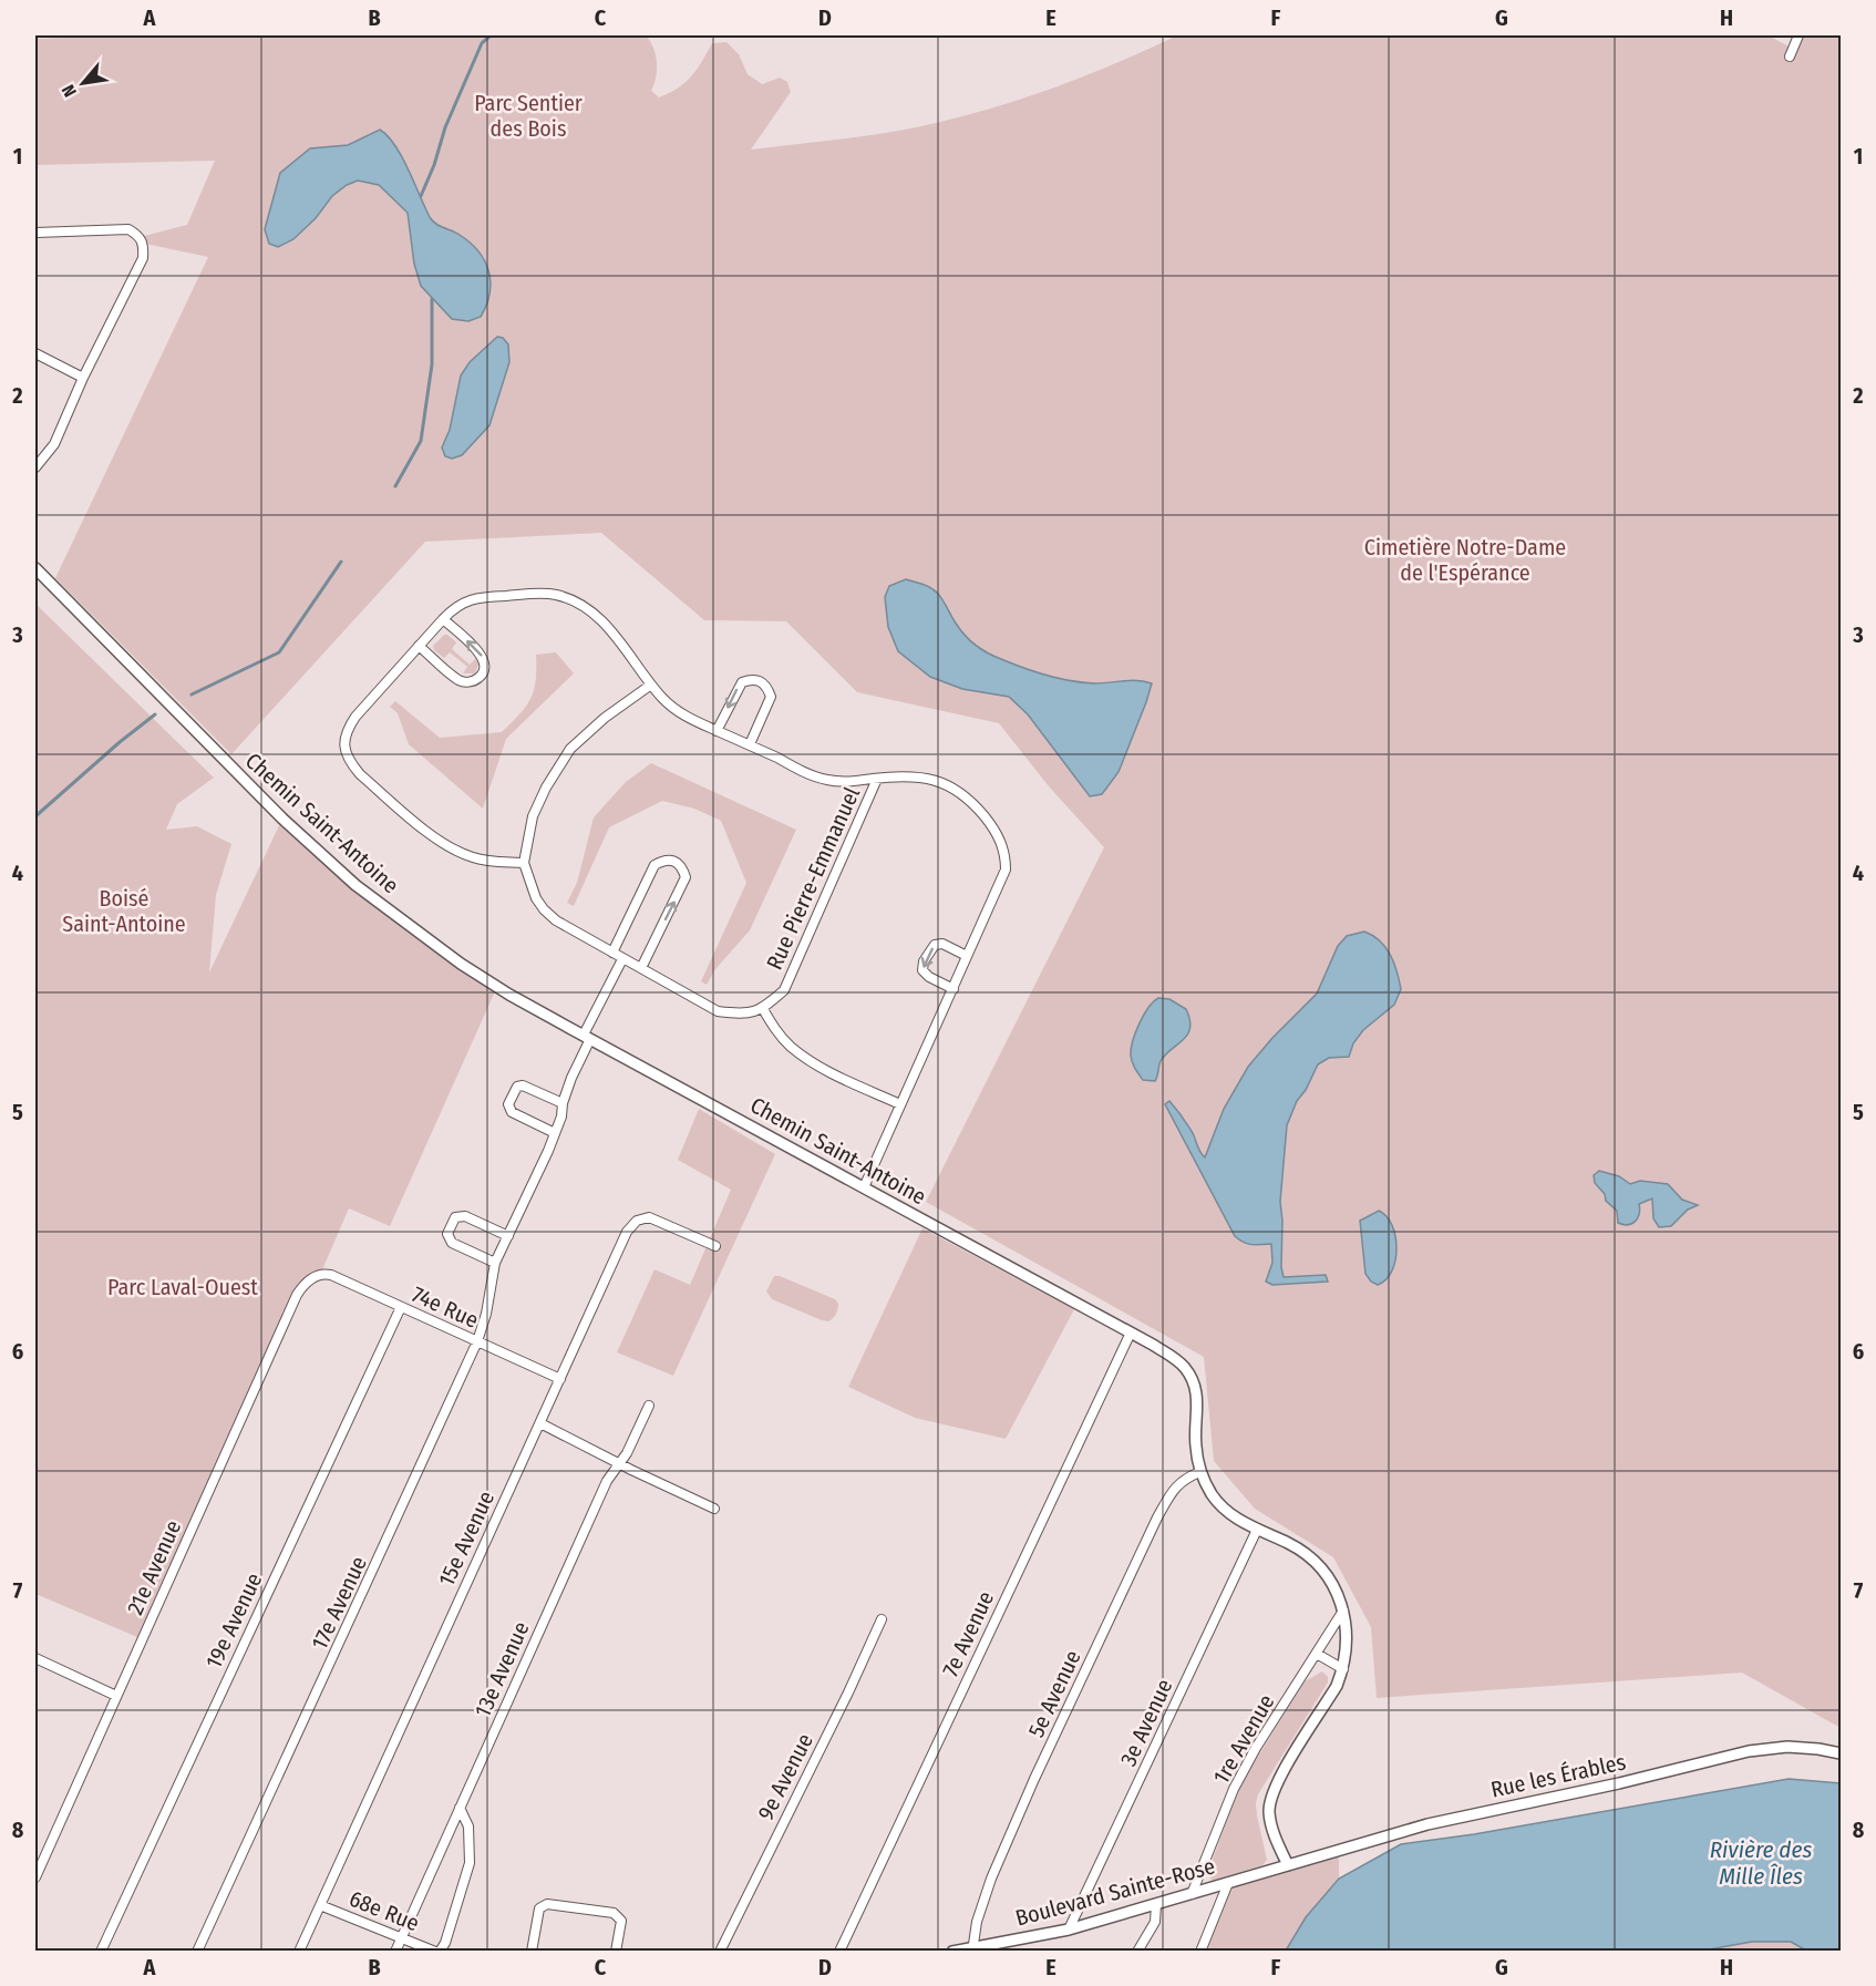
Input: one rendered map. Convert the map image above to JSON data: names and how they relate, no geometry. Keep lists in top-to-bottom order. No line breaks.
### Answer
{"streets":{"street":["Chemin Saint-Antoine","Rue Pierre-Emmanuel","74e Rue","15e Avenue","21e Avenue","17e Avenue","19e Avenue","7e Avenue","13e Avenue","5e Avenue","3e Avenue","1re Avenue","Rue les Érables","9e Avenue","Boulevard Sainte-Rose","68e Rue"]},"crossings":[["Chemin Saint-Antoine","17e Avenue"],["Chemin Saint-Antoine","7e Avenue"],["Chemin Saint-Antoine","5e Avenue"],["Chemin Saint-Antoine","3e Avenue"],["Chemin Saint-Antoine","1re Avenue"],["Chemin Saint-Antoine","Rue les Érables"],["Chemin Saint-Antoine","Boulevard Sainte-Rose"],["74e Rue","15e Avenue"],["74e Rue","21e Avenue"],["74e Rue","17e Avenue"],["74e Rue","19e Avenue"],["15e Avenue","68e Rue"],["13e Avenue","68e Rue"],["5e Avenue","Boulevard Sainte-Rose"],["3e Avenue","Boulevard Sainte-Rose"],["1re Avenue","Boulevard Sainte-Rose"],["Rue les Érables","Boulevard Sainte-Rose"]],"water":["Rivière des Mille Îles"],"parks":["Parc Sentier des Bois","Cimetière Notre-Dame de l'Espérance","Boisé Saint-Antoine","Parc Laval-Ouest"],"north":"bottom left","grid":{"columns":["A","B","C","D","E","F","G","H"],"rows":["1","2","3","4","5","6","7","8"]}}
